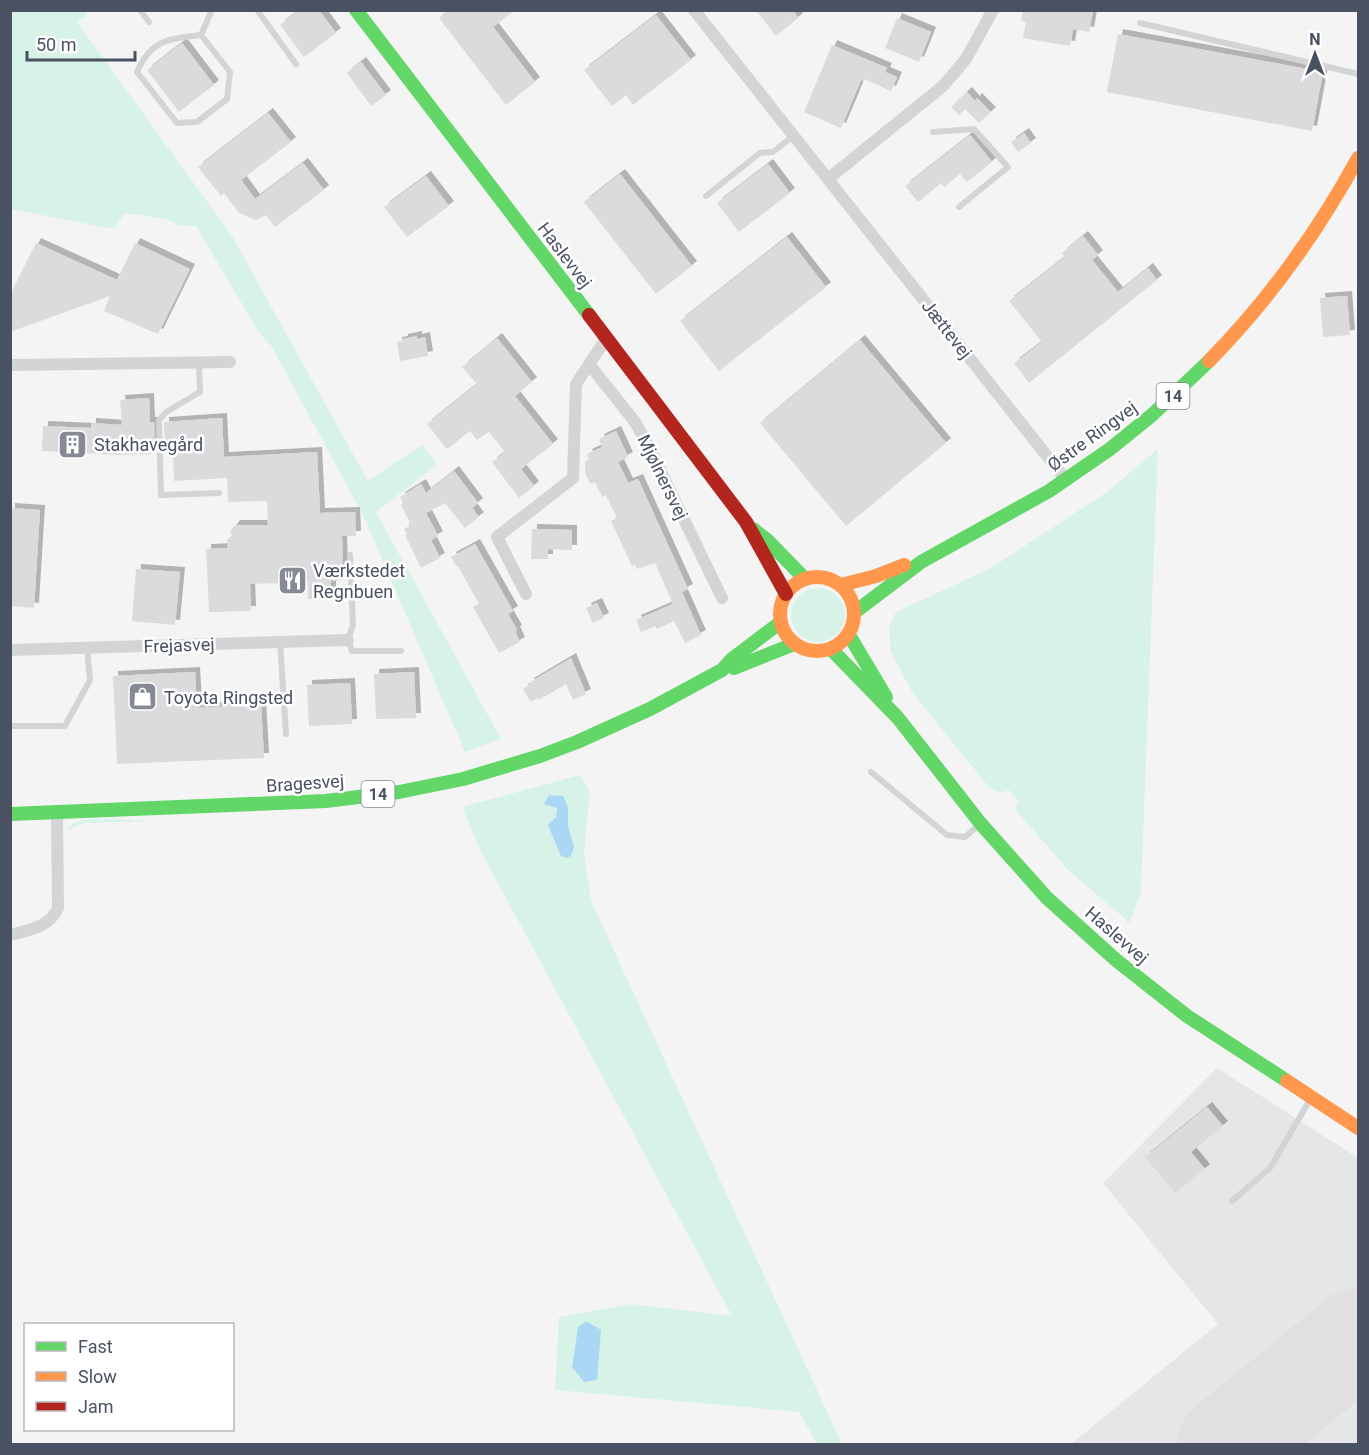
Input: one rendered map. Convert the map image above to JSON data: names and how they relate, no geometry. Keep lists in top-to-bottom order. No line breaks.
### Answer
{"streets":{"main road":["Haslevvej","14","Østre Ringvej","Bragesvej"],"street":["Jættevej","Mjølnersvej","Frejasvej"]},"crossings":[["Haslevvej","14"],["Haslevvej","Østre Ringvej"],["Haslevvej","Bragesvej"],["Jættevej","Østre Ringvej"],["14","Østre Ringvej"],["14","Bragesvej"],["Østre Ringvej","Bragesvej"]],"places":{"building":["Stakhavegård"],"restaurant":["Værkstedet Regnbuen"],"shop":["Toyota Ringsted"]},"legend":["Fast","Slow","Jam"],"scale_bar":"50 m","north":"top"}
